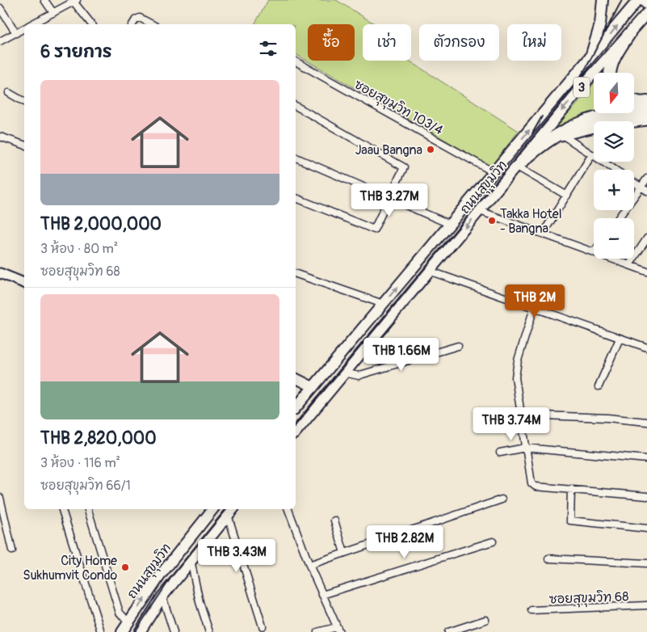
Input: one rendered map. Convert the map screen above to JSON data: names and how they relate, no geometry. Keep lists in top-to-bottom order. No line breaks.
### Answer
{"streets":{"main road":["3","ถนนสุขุมวิท"],"street":["ซอยสุขุมวิท 103/4","ซอยสุขุมวิท 68"]},"crossings":[["ซอยสุขุมวิท 103/4","ถนนสุขุมวิท"]],"places":["Jaau Bangna","Takka Hotel - Bangna","City Home Sukhumvit Condo"],"north":"bottom","page":{"chip":["ซื้อ","เช่า","ตัวกรอง","ใหม่"],"heading":"6 รายการ","map_buttons":["+","−"],"list":[{"name":"THB 2,000,000","note":"3 ห้อง · 80 m² · ซอยสุขุมวิท 68"},{"name":"THB 2,820,000","note":"3 ห้อง · 116 m² · ซอยสุขุมวิท 66/1"}],"price":["THB 3.27M","THB 2M","THB 1.66M","THB 3.74M","THB 2.82M","THB 3.43M"]}}
